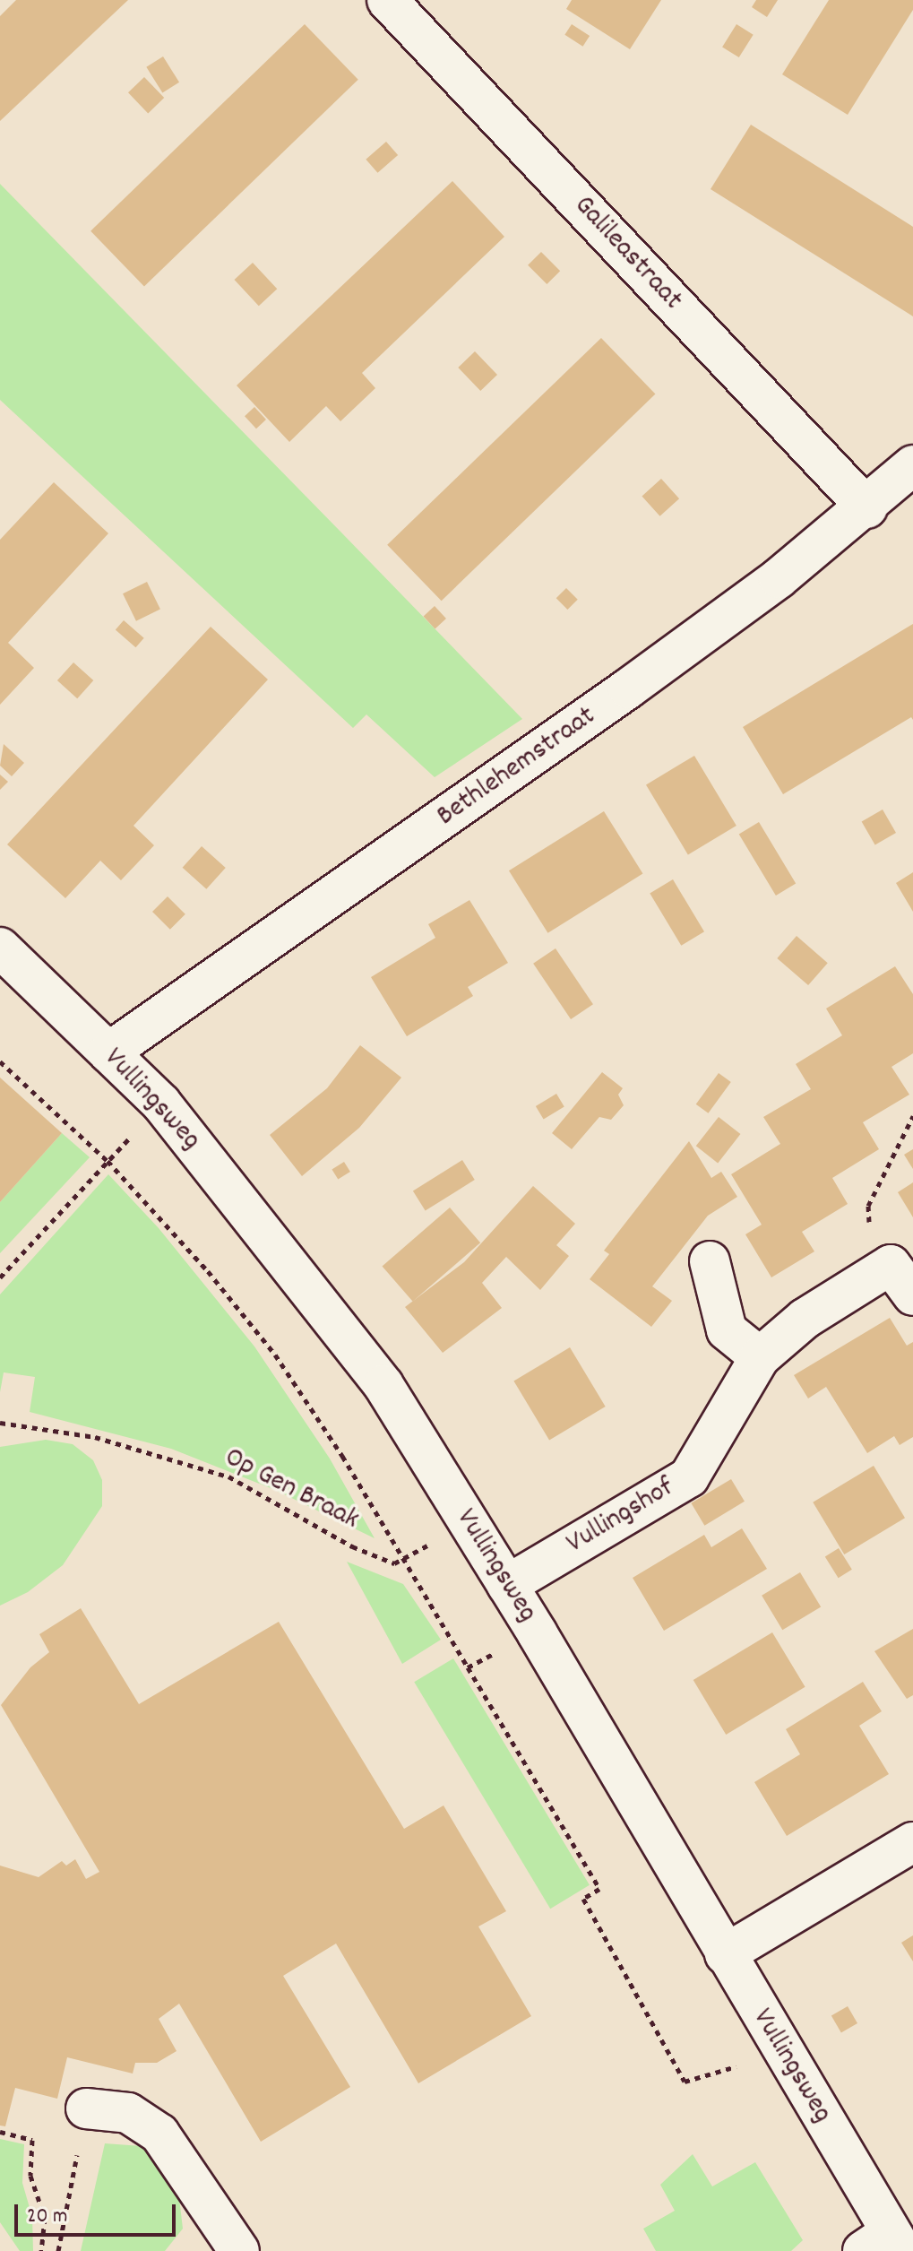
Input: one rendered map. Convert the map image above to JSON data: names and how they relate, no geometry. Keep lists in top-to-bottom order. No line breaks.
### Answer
{"streets":{"street":["Galileastraat","Bethlehemstraat","Vullingsweg","Vullingshof"],"path":["Op Gen Braak"]},"crossings":[["Galileastraat","Bethlehemstraat"],["Bethlehemstraat","Vullingsweg"],["Vullingsweg","Vullingshof"]],"scale_bar":"20 m"}
